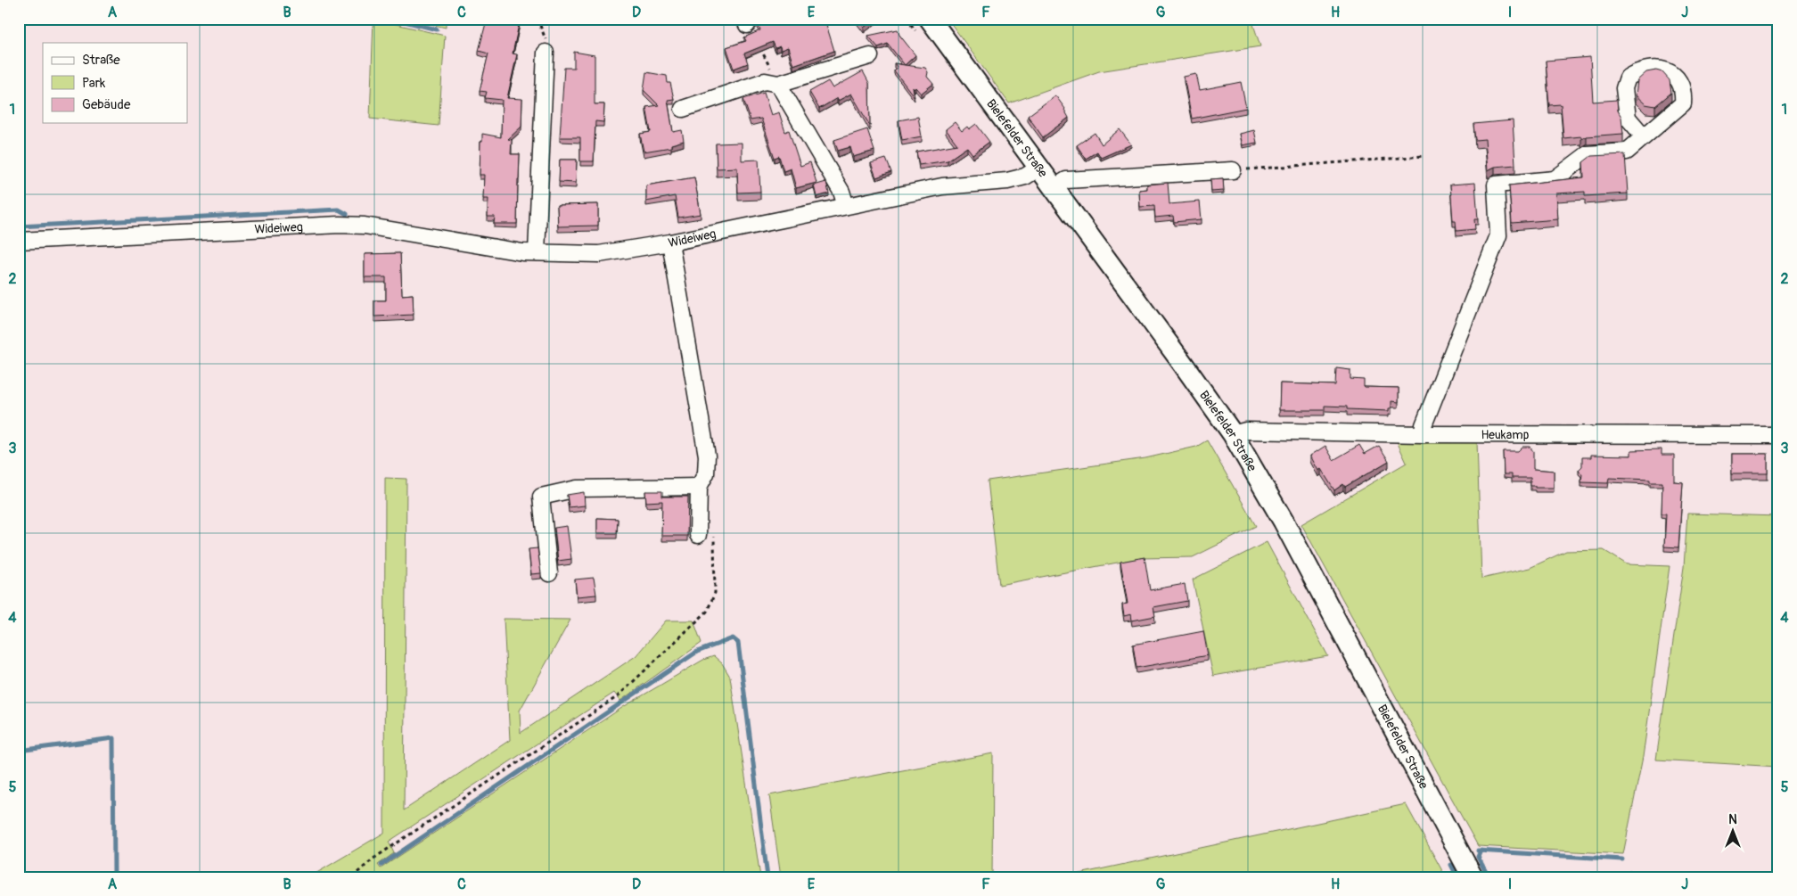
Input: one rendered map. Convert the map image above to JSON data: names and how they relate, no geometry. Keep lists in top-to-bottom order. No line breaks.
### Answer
{"streets":{"main road":["Bielefelder Straße"],"street":["Wideiweg","Heukamp"]},"crossings":[["Bielefelder Straße","Wideiweg"],["Bielefelder Straße","Heukamp"]],"legend":["Straße","Park","Gebäude"],"north":"top","grid":{"columns":["A","B","C","D","E","F","G","H","I","J"],"rows":["1","2","3","4","5"]}}
